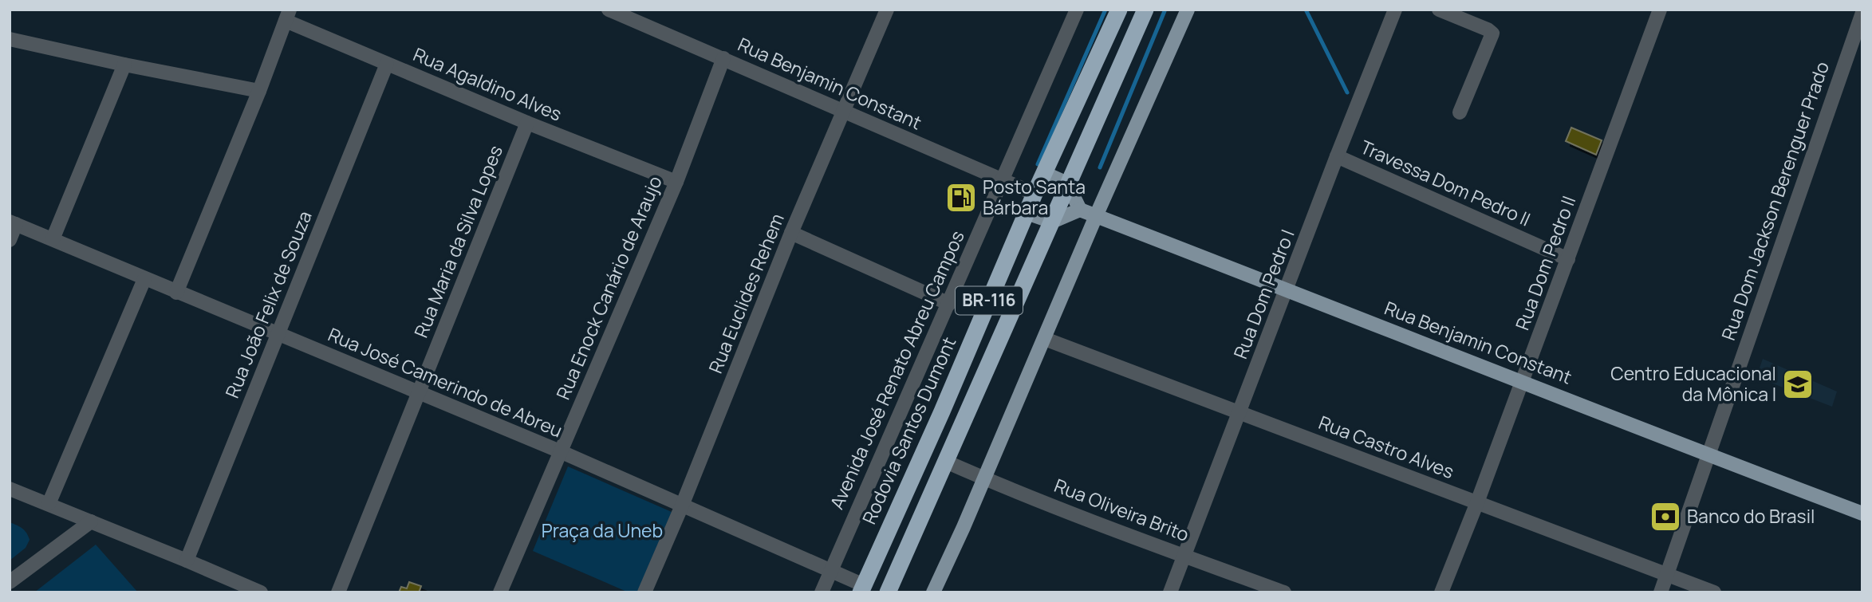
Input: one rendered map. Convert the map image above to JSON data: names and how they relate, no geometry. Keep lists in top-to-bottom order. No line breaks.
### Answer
{"streets":{"highway":["BR-116","Rodovia Santos Dumont"],"main road":["Rua Benjamin Constant"],"street":["Rua Agaldino Alves","Travessa Dom Pedro II","Rua Dom Jackson Berenguer Prado","Rua Maria da Silva Lopes","Rua Dom Pedro II","Rua Enock Canário de Araujo","Rua Euclides Rehem","Rua Dom Pedro I","Rua João Felix de Souza","Avenida José Renato Abreu Campos","Rua José Camerindo de Abreu","Rua Castro Alves","Rua Oliveira Brito"]},"crossings":[["Rua Benjamin Constant","Rua Dom Jackson Berenguer Prado"],["Rua Benjamin Constant","Rua Dom Pedro II"],["Rua Benjamin Constant","Rua Enock Canário de Araujo"],["Rua Benjamin Constant","Rua Euclides Rehem"],["Rua Benjamin Constant","Rua Dom Pedro I"],["Rua Benjamin Constant","Avenida José Renato Abreu Campos"],["Rua Benjamin Constant","Rodovia Santos Dumont"],["Rua Agaldino Alves","Rua Maria da Silva Lopes"],["Rua Agaldino Alves","Rua Enock Canário de Araujo"],["Rua Agaldino Alves","Rua João Felix de Souza"],["Travessa Dom Pedro II","Rua Dom Pedro II"],["Travessa Dom Pedro II","Rua Dom Pedro I"],["Rua Dom Jackson Berenguer Prado","Rua Castro Alves"],["Rua Maria da Silva Lopes","Rua José Camerindo de Abreu"],["Rua Dom Pedro II","Rua Castro Alves"],["Rua Enock Canário de Araujo","Rua José Camerindo de Abreu"],["Rua Euclides Rehem","Rua José Camerindo de Abreu"],["Rua Dom Pedro I","Rua Castro Alves"],["Rua Dom Pedro I","Rua Oliveira Brito"],["BR-116","Rua Oliveira Brito"],["Rua João Felix de Souza","Rua José Camerindo de Abreu"],["Avenida José Renato Abreu Campos","Rua José Camerindo de Abreu"],["Rua José Camerindo de Abreu","Rodovia Santos Dumont"]],"parks":["Praça da Uneb"],"places":{"fuel station":["Posto Santa Bárbara"],"school or university":["Centro Educacional da Mônica I"],"bank":["Banco do Brasil"]}}
